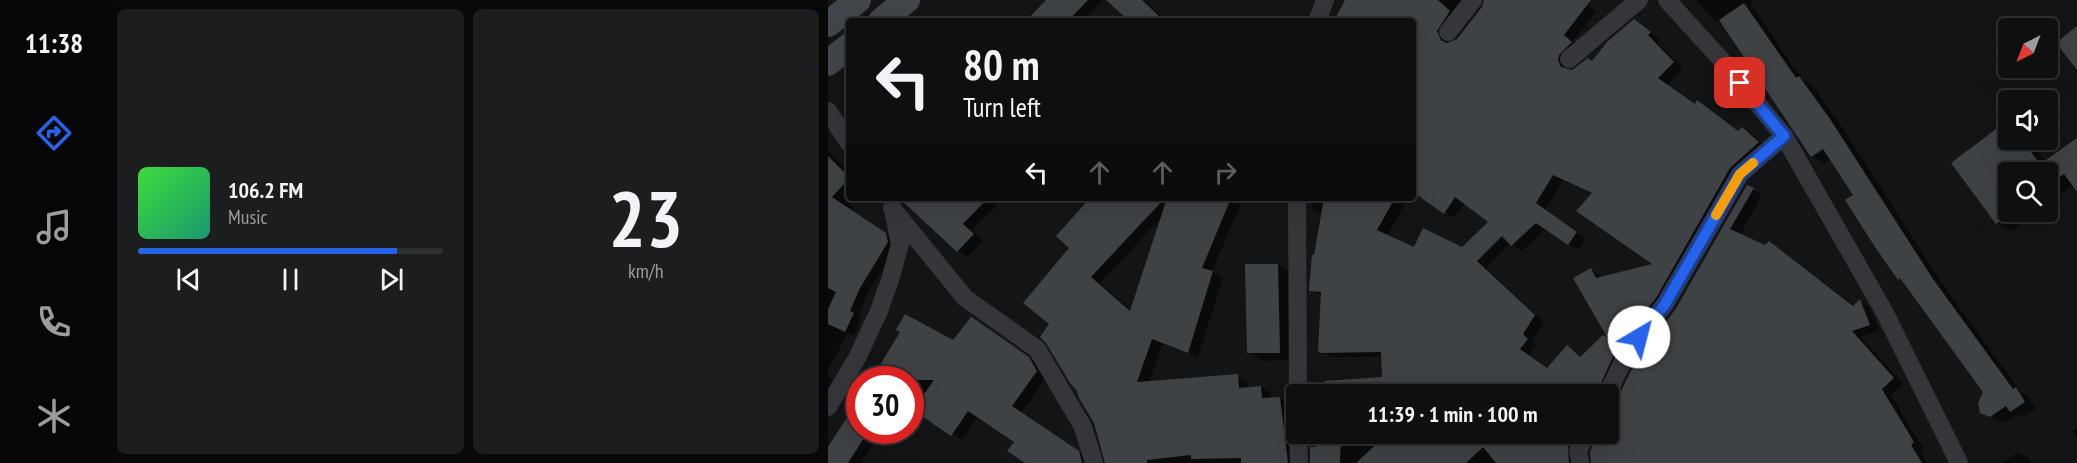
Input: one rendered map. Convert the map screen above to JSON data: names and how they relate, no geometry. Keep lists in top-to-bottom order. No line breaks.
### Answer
{"north":"bottom left","page":{"tabs":"11:38","tile":["23","km/h"],"turn":["80 m","Turn left"],"song":["106.2 FM","Music"],"limit":"30","trip":"11:39 · 1 min · 100 m"}}
